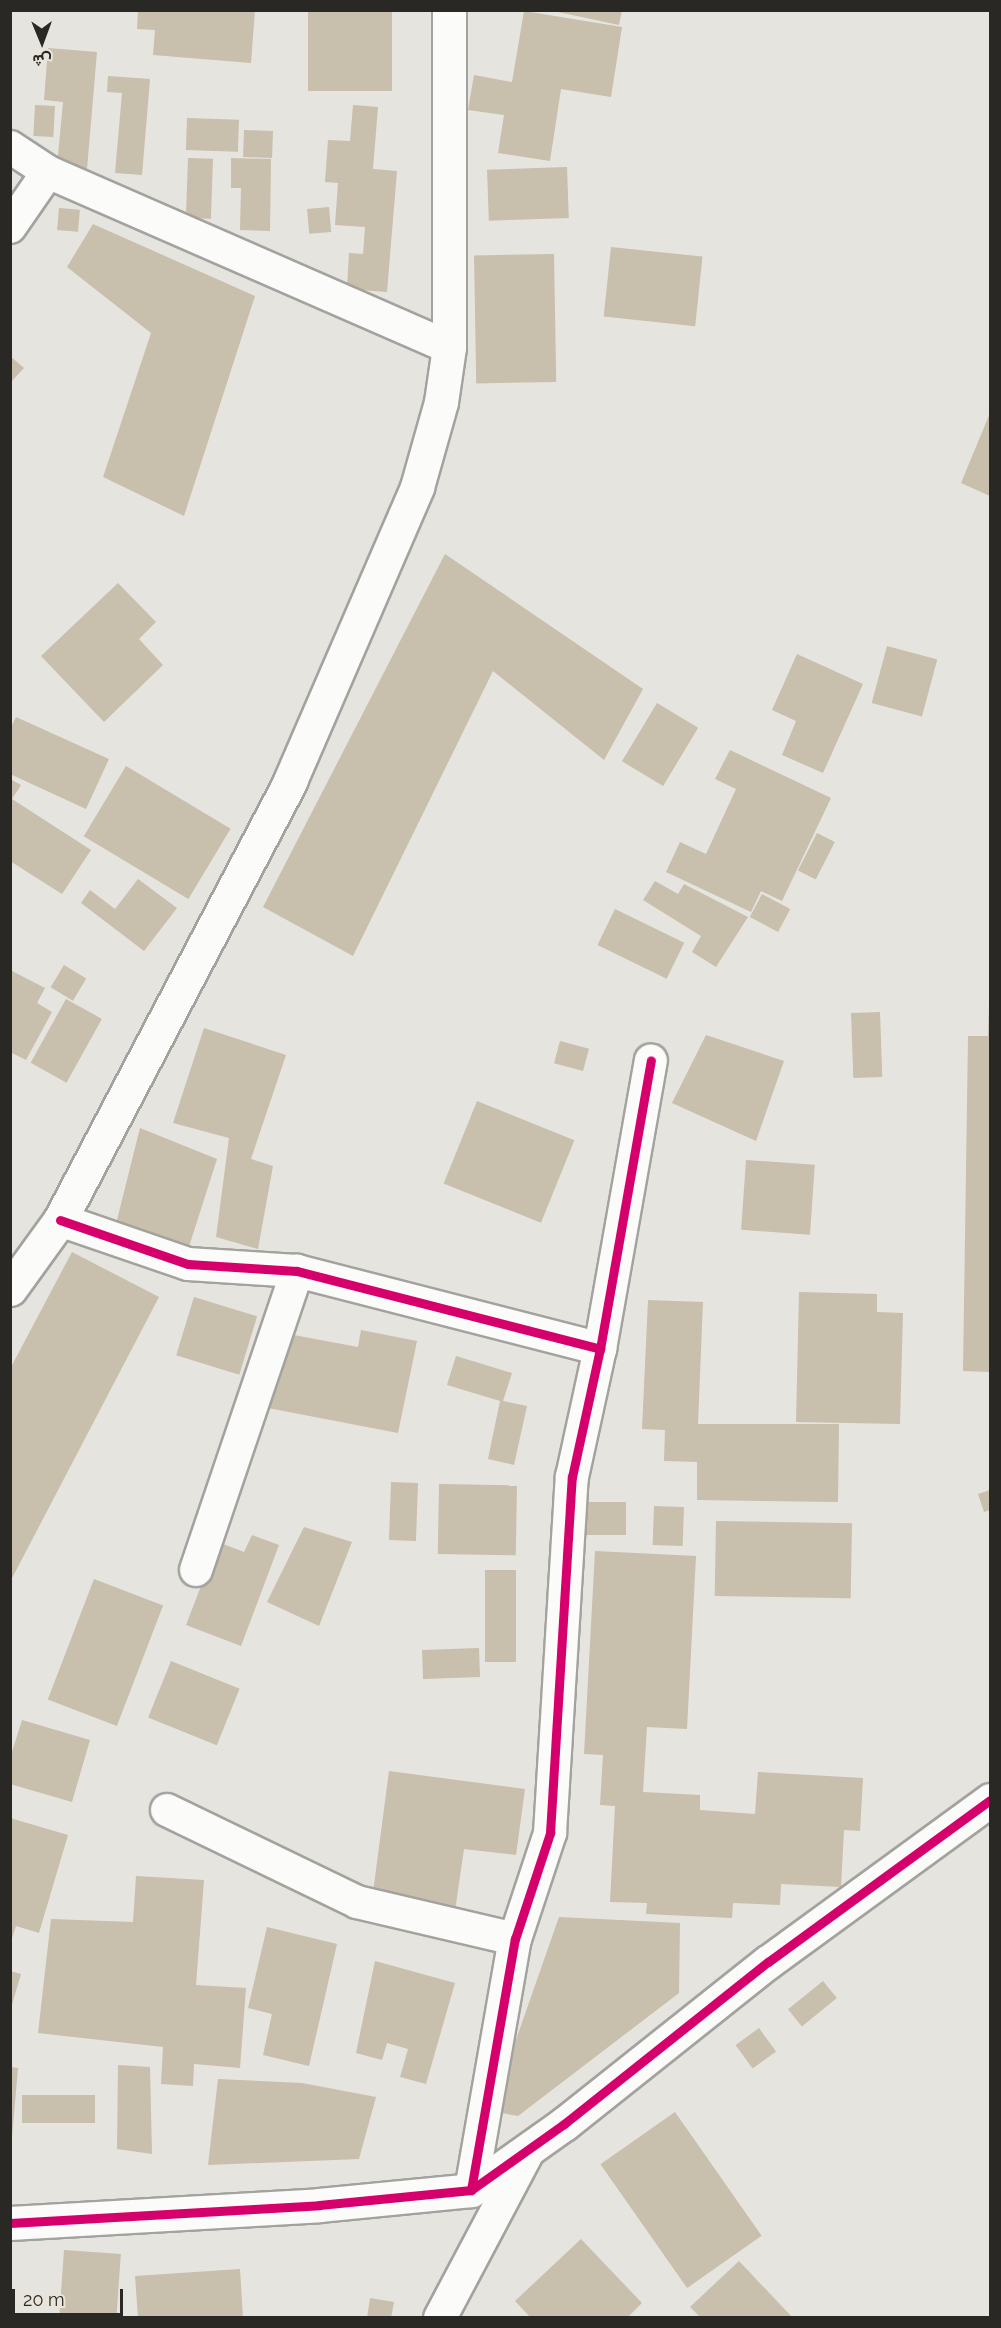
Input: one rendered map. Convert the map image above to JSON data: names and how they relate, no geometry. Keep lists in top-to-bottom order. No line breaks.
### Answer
{"scale_bar":"20 m","north":"bottom"}
